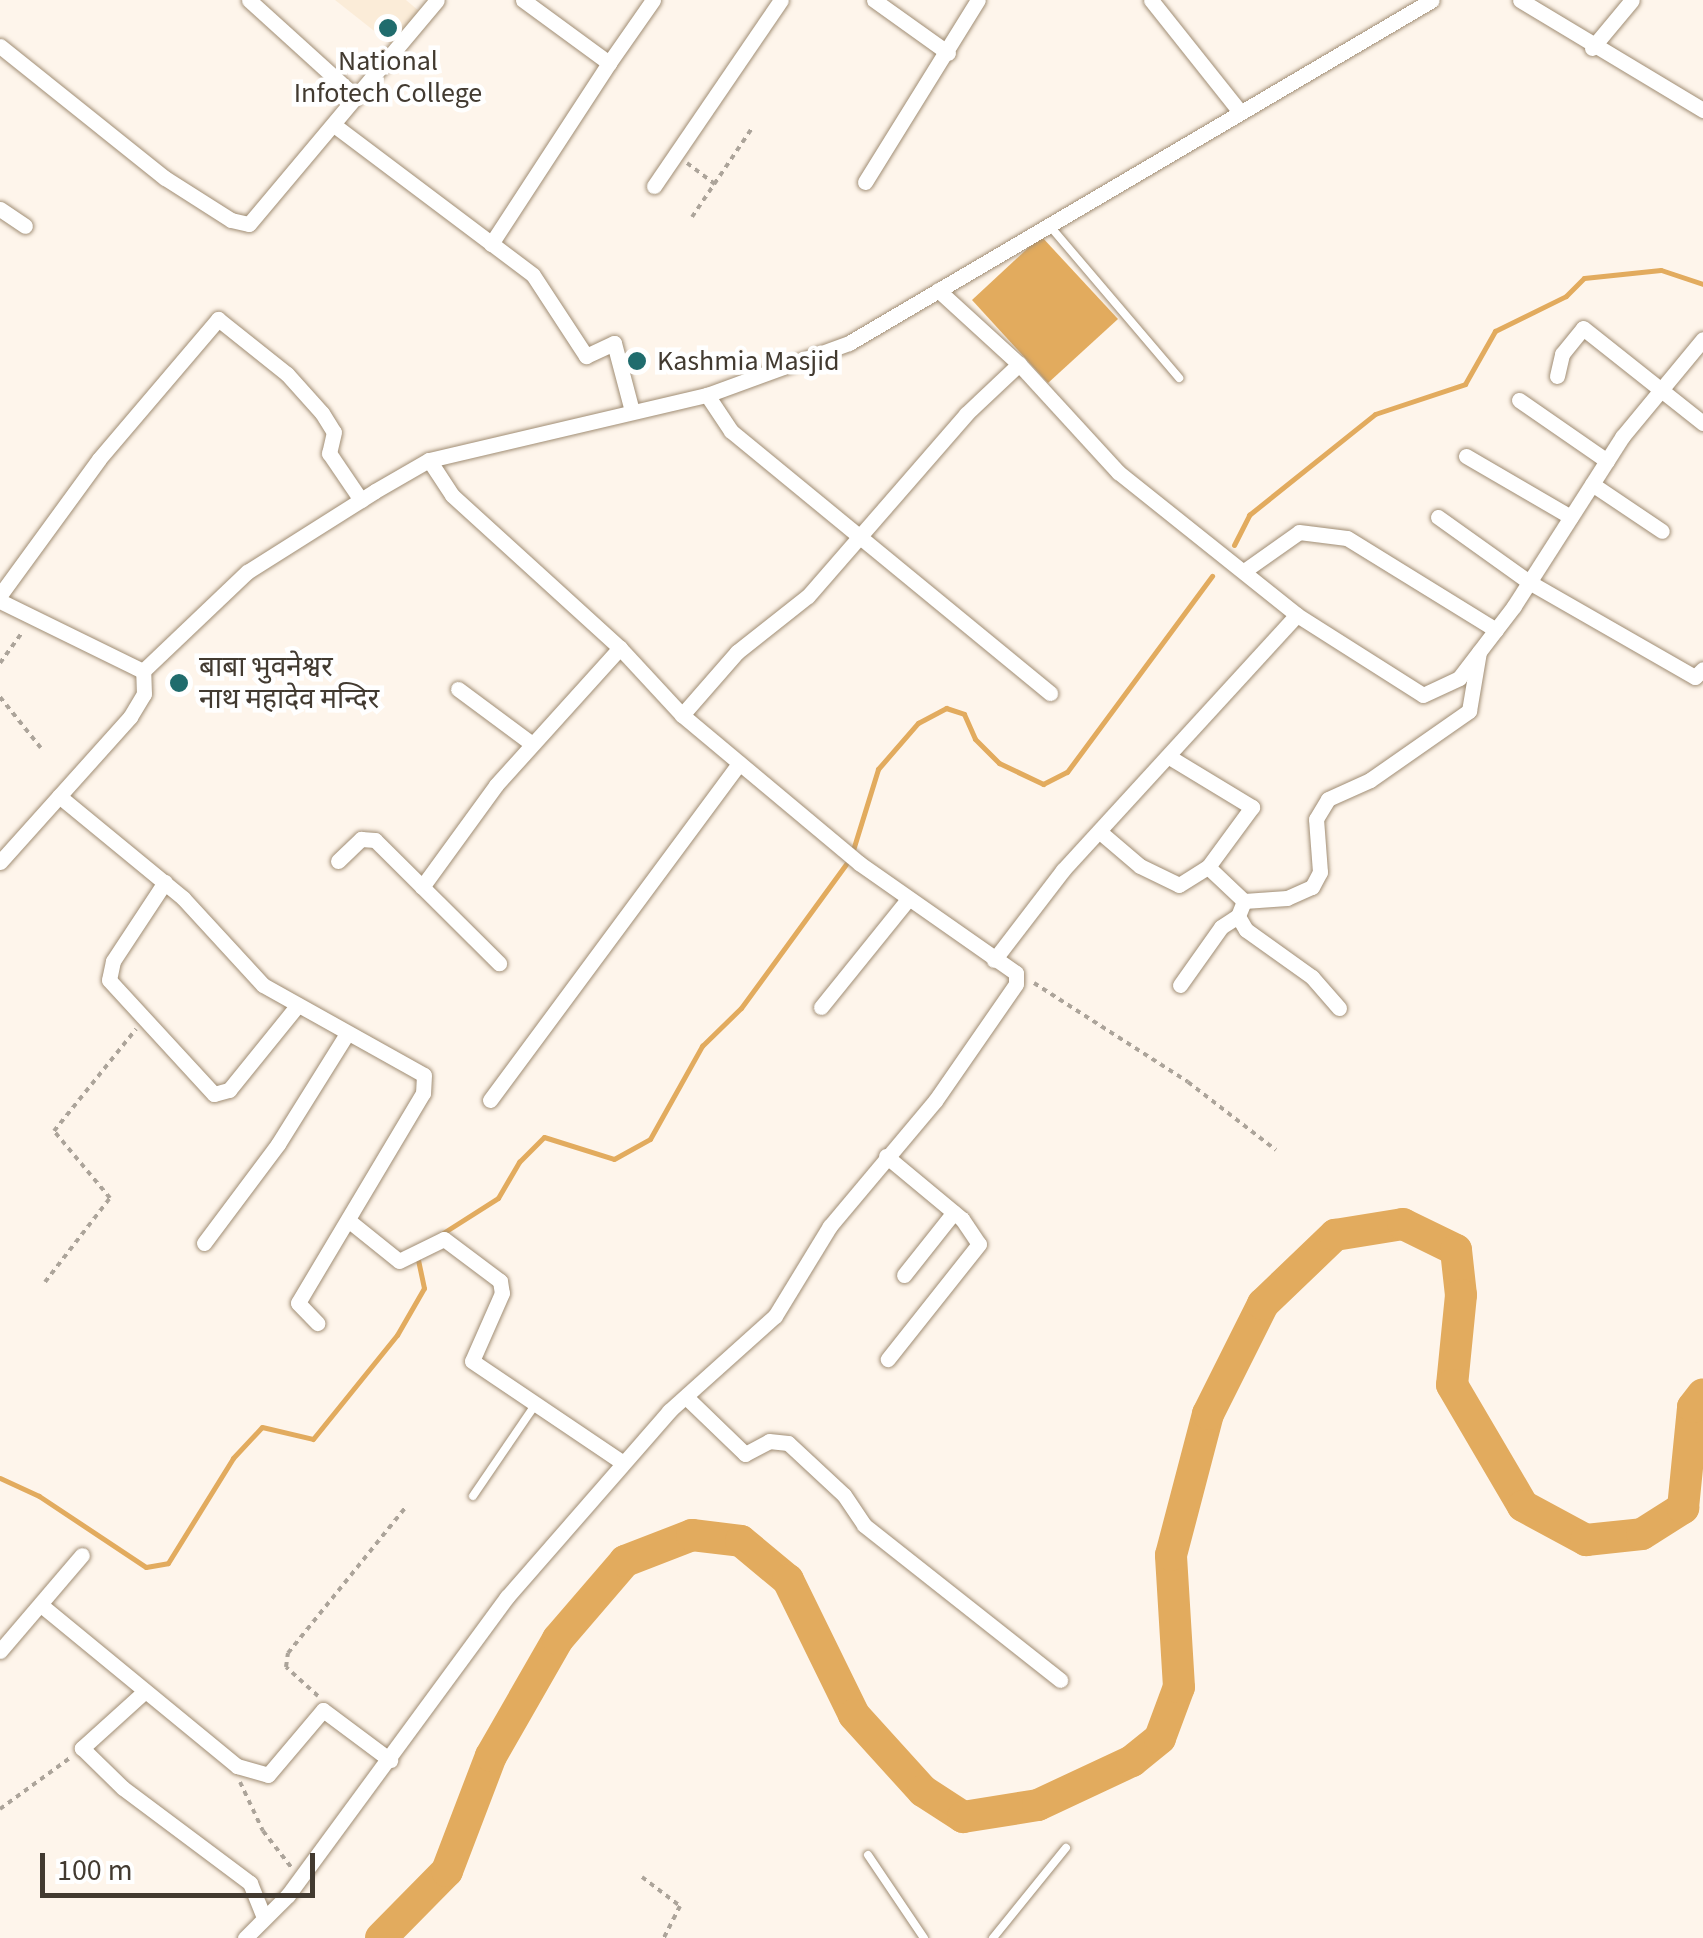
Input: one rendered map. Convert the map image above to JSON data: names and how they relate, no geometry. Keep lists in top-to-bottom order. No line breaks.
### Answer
{"places":["National Infotech College","Kashmia Masjid","बाबा भुवनेश्वर नाथ महादेव मन्दिर"],"scale_bar":"100 m"}
